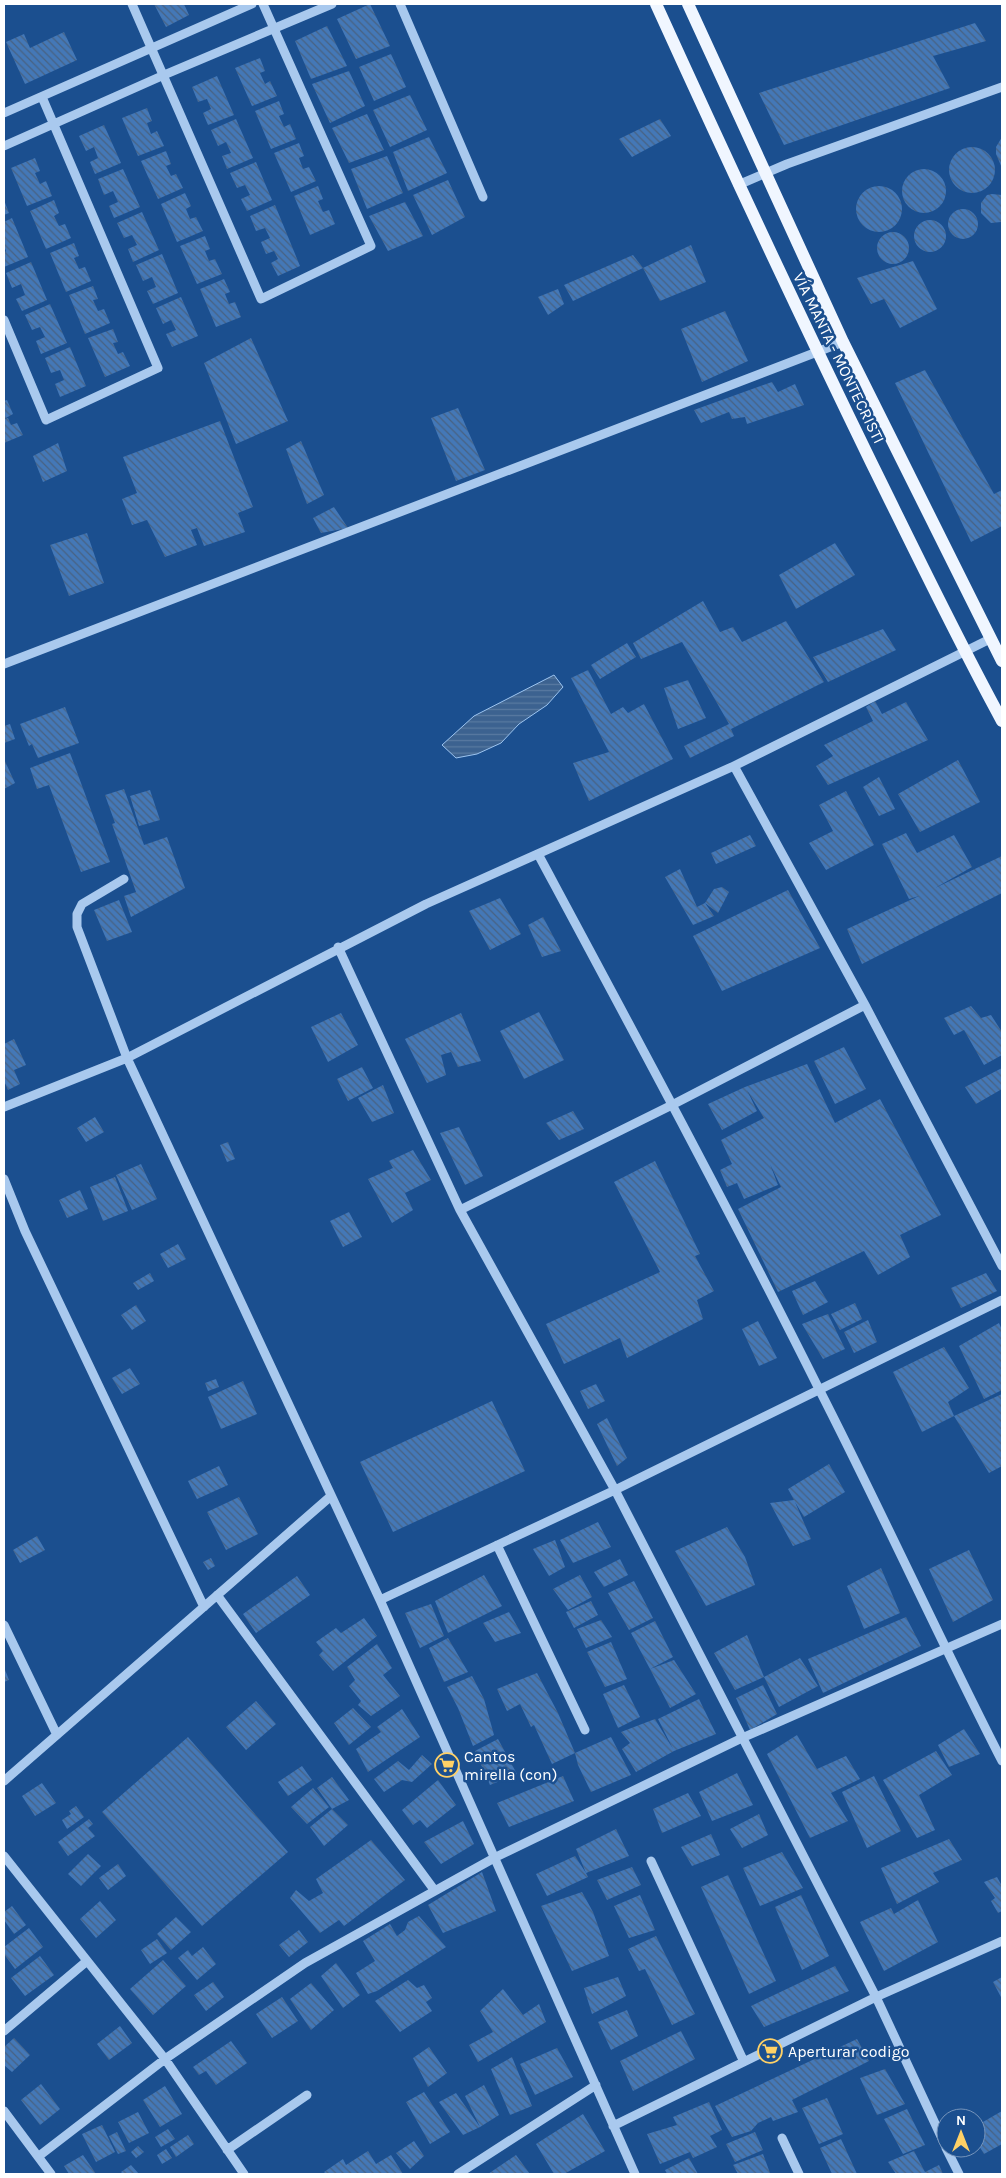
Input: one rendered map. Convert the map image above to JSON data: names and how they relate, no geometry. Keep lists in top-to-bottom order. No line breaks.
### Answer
{"streets":{"main road":["VÍA MANTA - MONTECRISTI"]},"places":{"supermarket":["Cantos mirella (con)","Aperturar codigo"]},"north":"top"}
